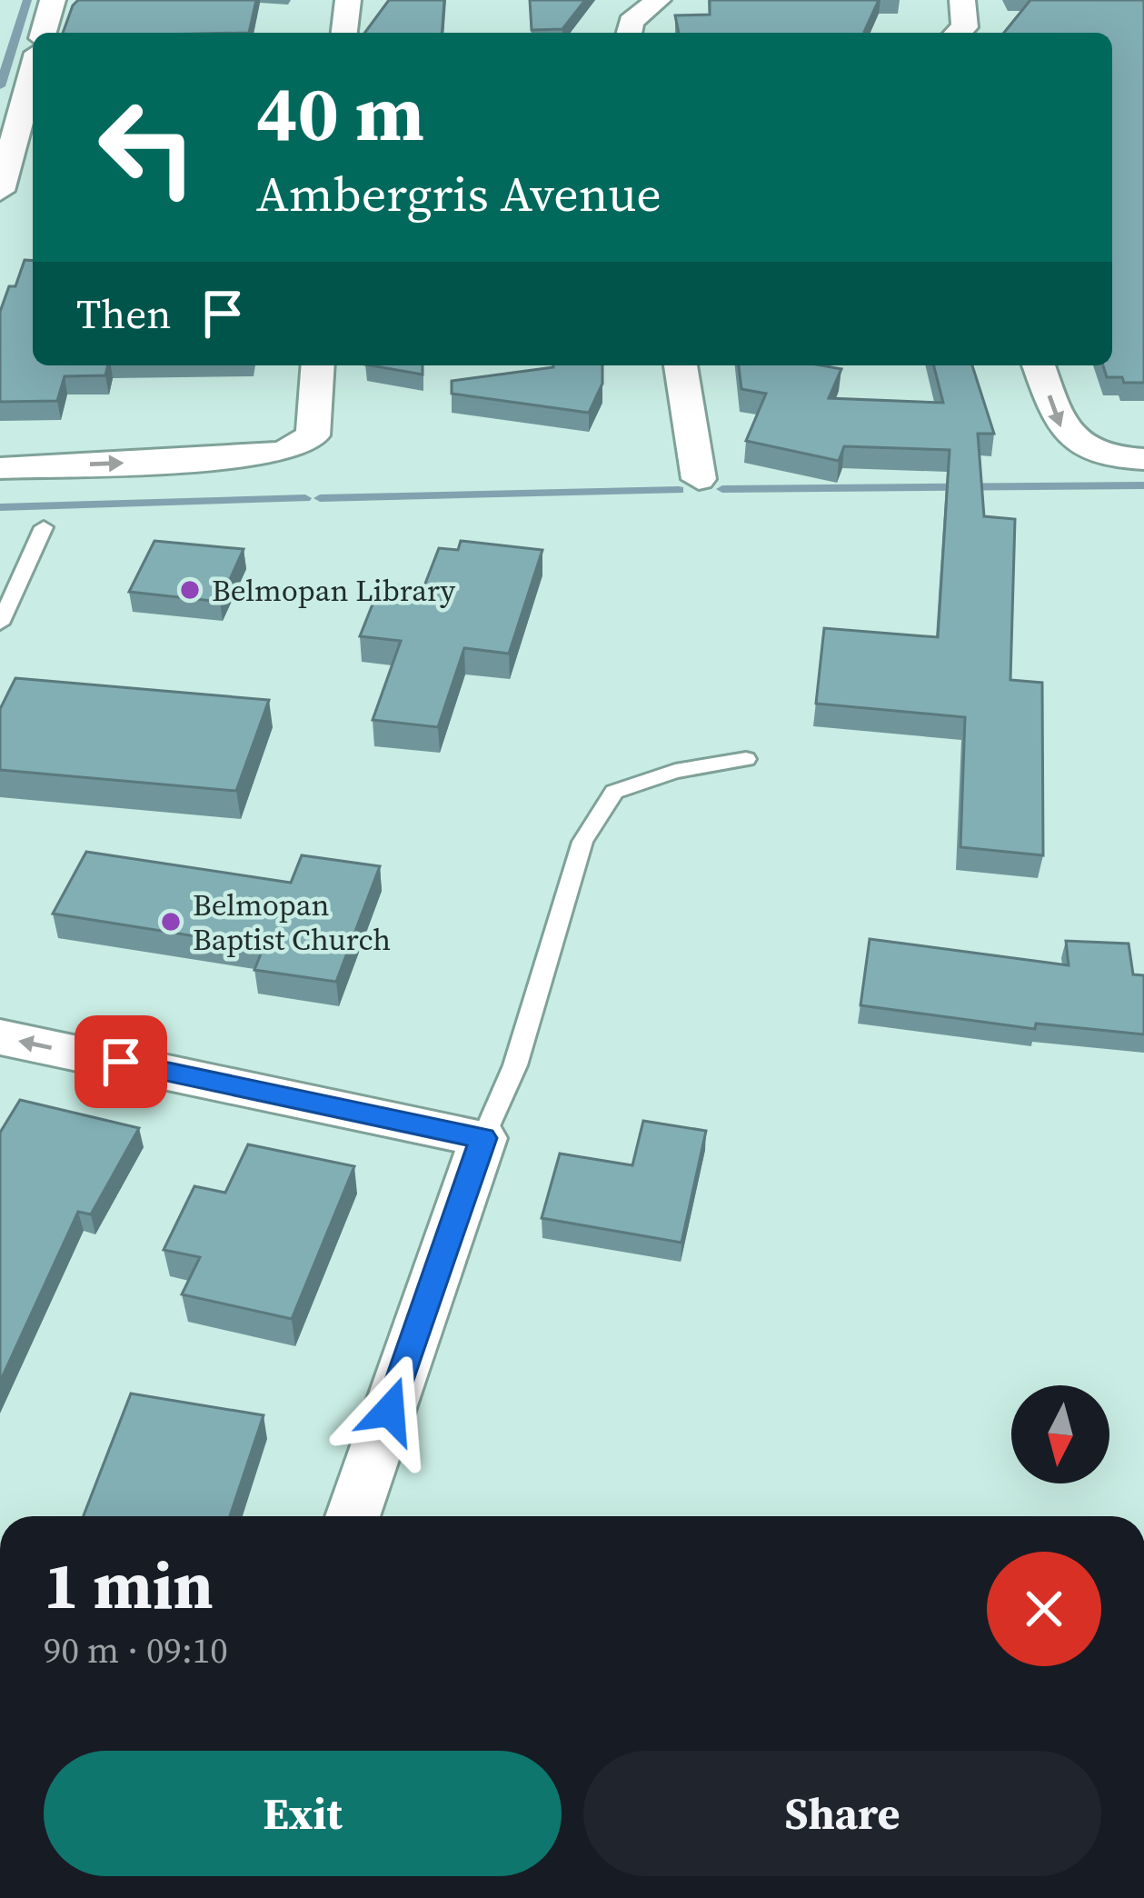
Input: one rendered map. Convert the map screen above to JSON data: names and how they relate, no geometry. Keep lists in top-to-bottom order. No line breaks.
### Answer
{"places":["Belmopan Library","Belmopan Baptist Church"],"north":"bottom","page":{"turn":["40 m","Ambergris Avenue"],"then":"Then","heading":["1 min","90 m · 09:10"],"buttons":["Exit","Share"]}}
